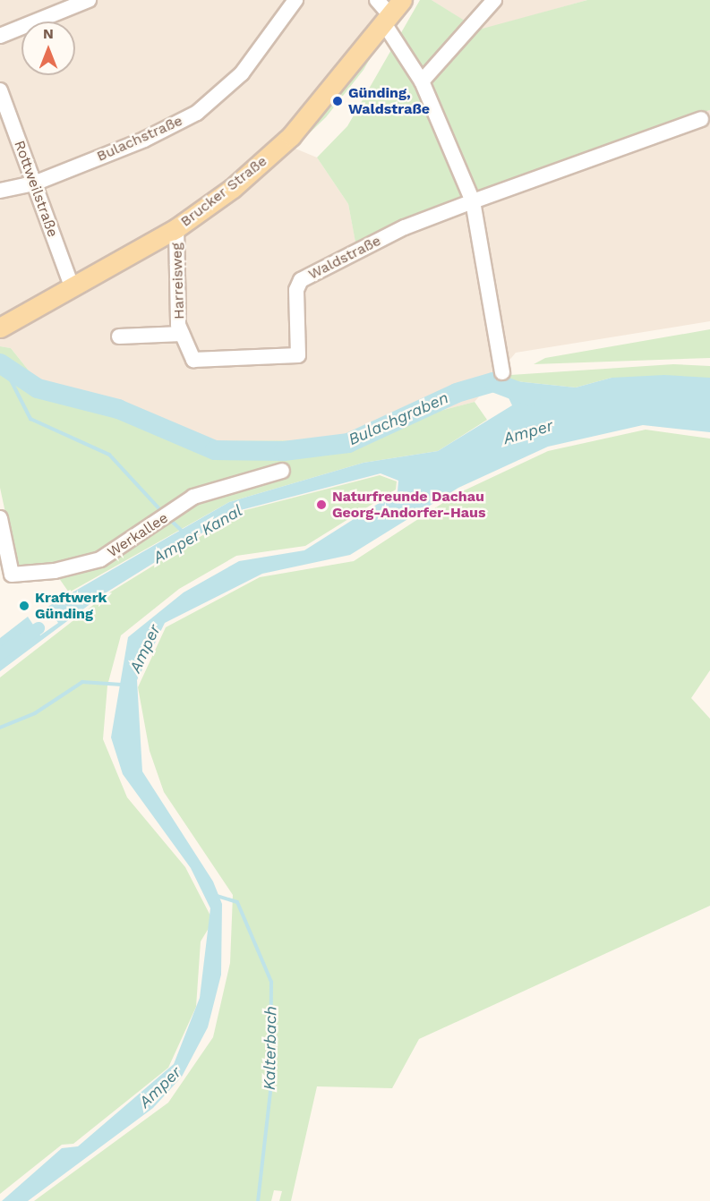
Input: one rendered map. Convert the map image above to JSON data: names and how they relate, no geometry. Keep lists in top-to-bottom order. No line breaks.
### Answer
{"streets":{"main road":["Brucker Straße"],"street":["Bulachstraße","Rottweilstraße","Waldstraße","Harreisweg","Werkallee"]},"crossings":[["Bulachstraße","Rottweilstraße"],["Rottweilstraße","Brucker Straße"],["Brucker Straße","Harreisweg"],["Waldstraße","Harreisweg"]],"water":["Bulachgraben","Amper","Amper Kanal","Kalterbach"],"places":["Günding, Waldstraße","Naturfreunde Dachau Georg-Andorfer-Haus","Kraftwerk Günding"],"north":"top"}
